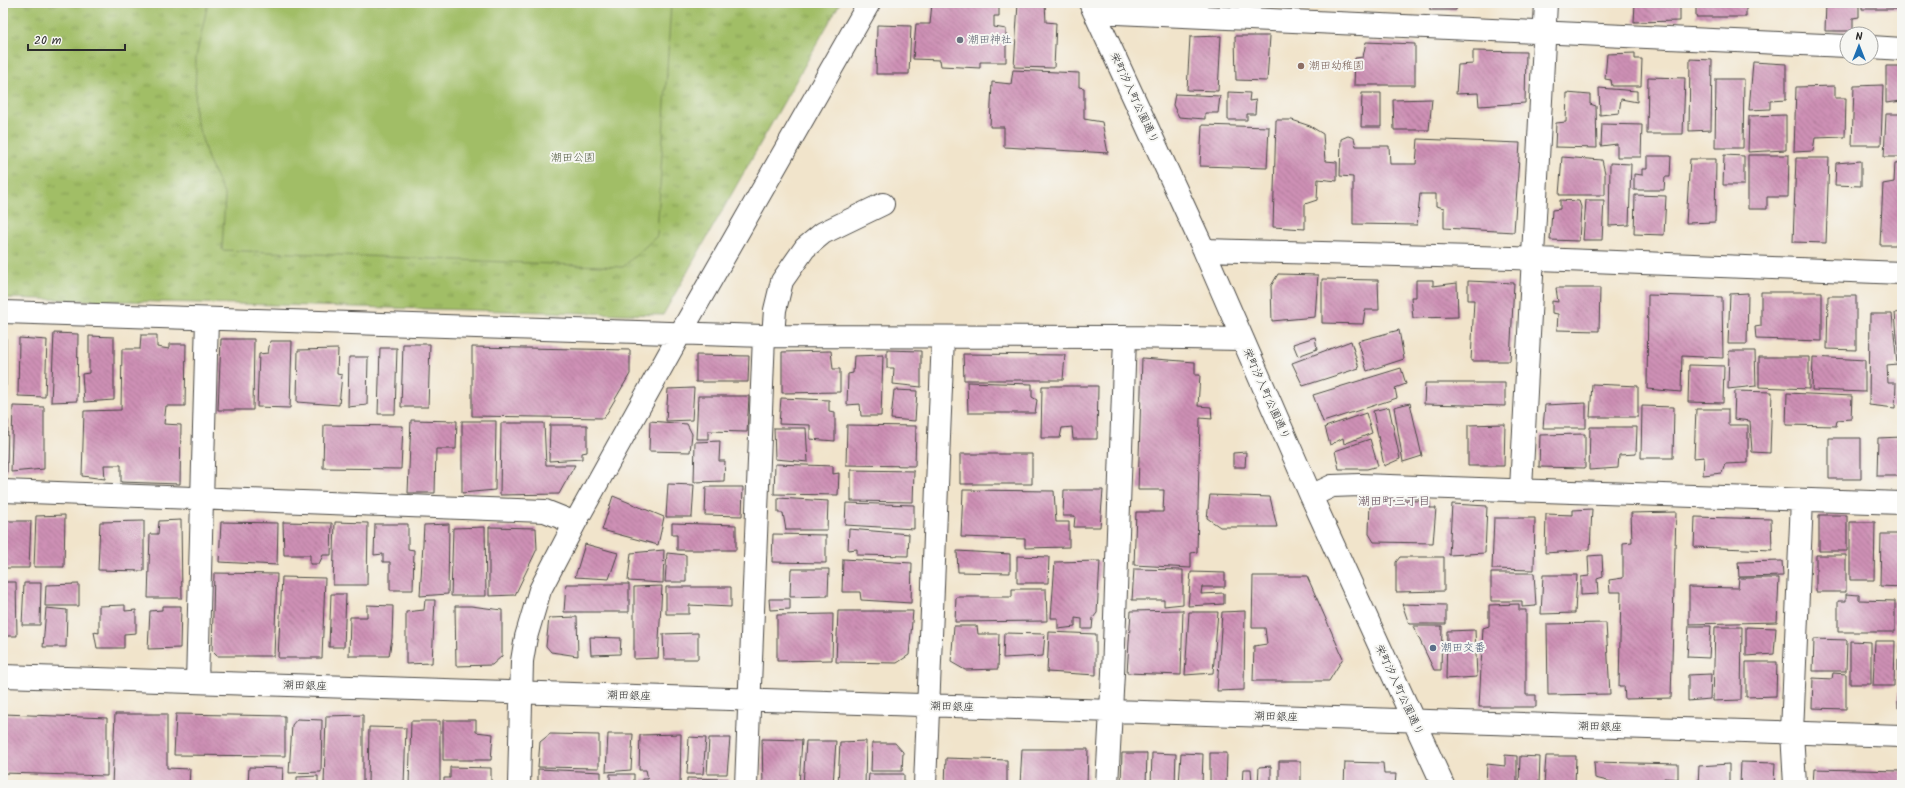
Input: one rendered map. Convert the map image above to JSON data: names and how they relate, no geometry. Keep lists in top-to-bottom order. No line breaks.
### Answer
{"streets":{"street":["栄町汐入町公園通り","潮田銀座"]},"crossings":[["栄町汐入町公園通り","潮田銀座"]],"districts":["潮田町三丁目"],"parks":["潮田公園"],"places":["潮田神社","潮田幼稚園","潮田交番"],"scale_bar":"20 m","north":"top"}
